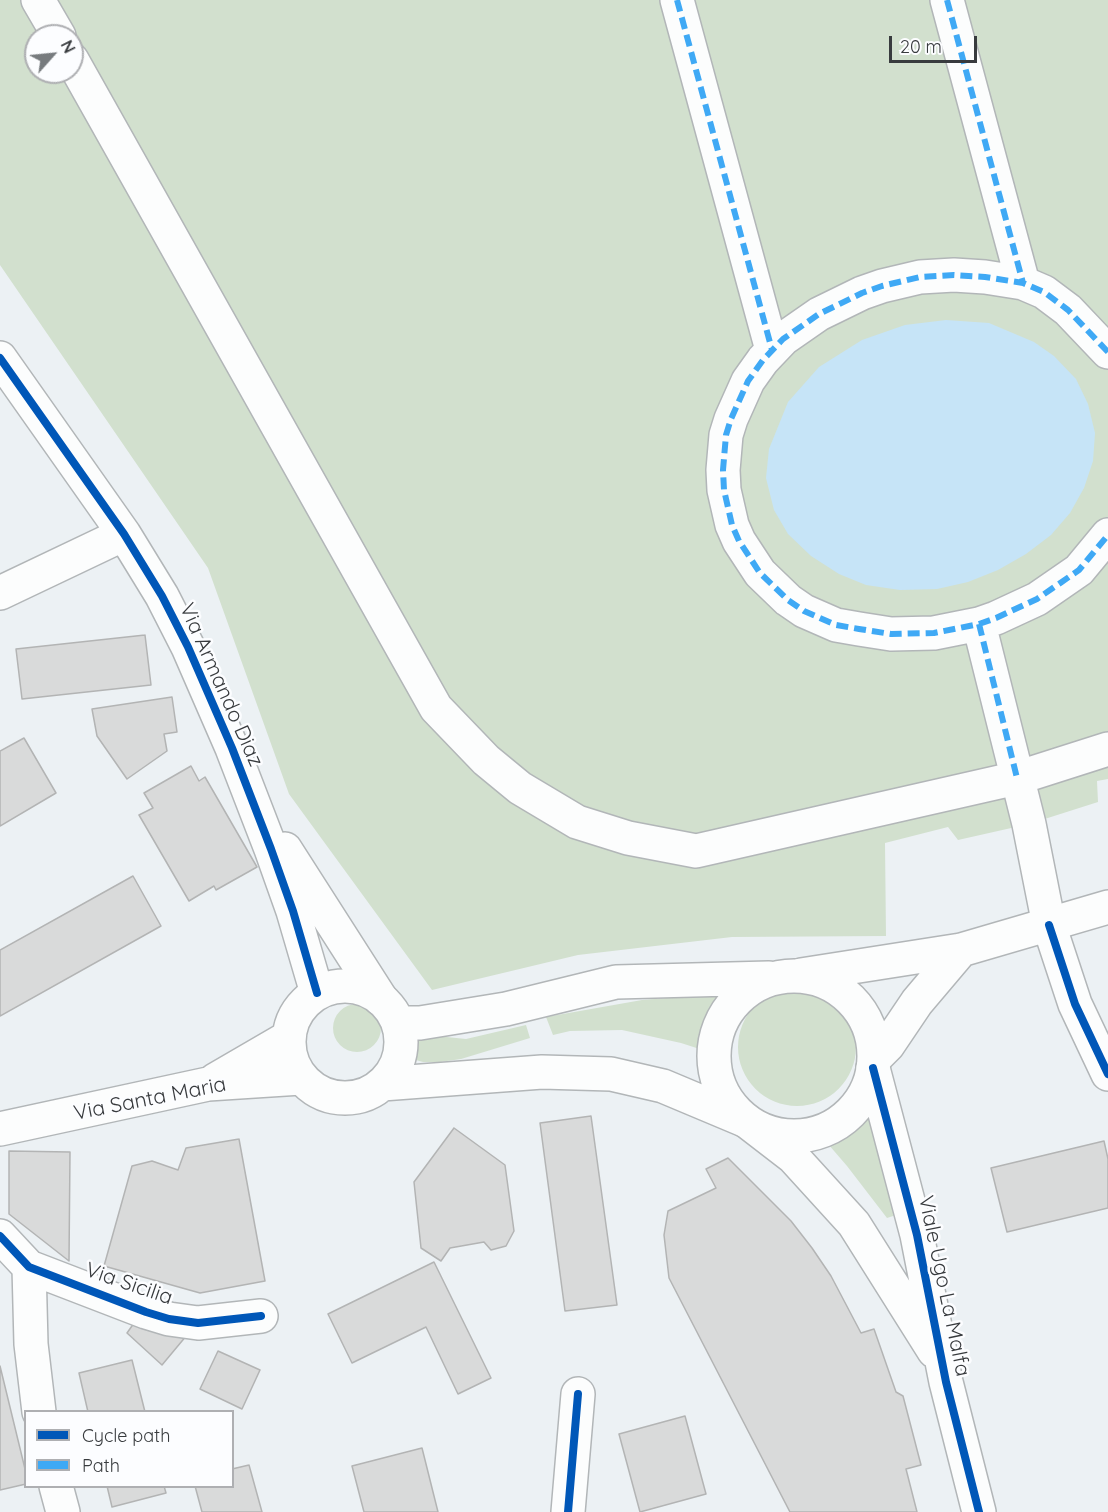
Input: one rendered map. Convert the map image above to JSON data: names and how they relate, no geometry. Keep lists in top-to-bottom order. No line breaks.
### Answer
{"streets":{"street":["Via Armando Diaz","Via Santa Maria","Via Sicilia","Viale Ugo La Malfa"]},"crossings":[["Via Armando Diaz","Via Santa Maria"]],"legend":["Cycle path","Path"],"scale_bar":"20 m","north":"top right"}
